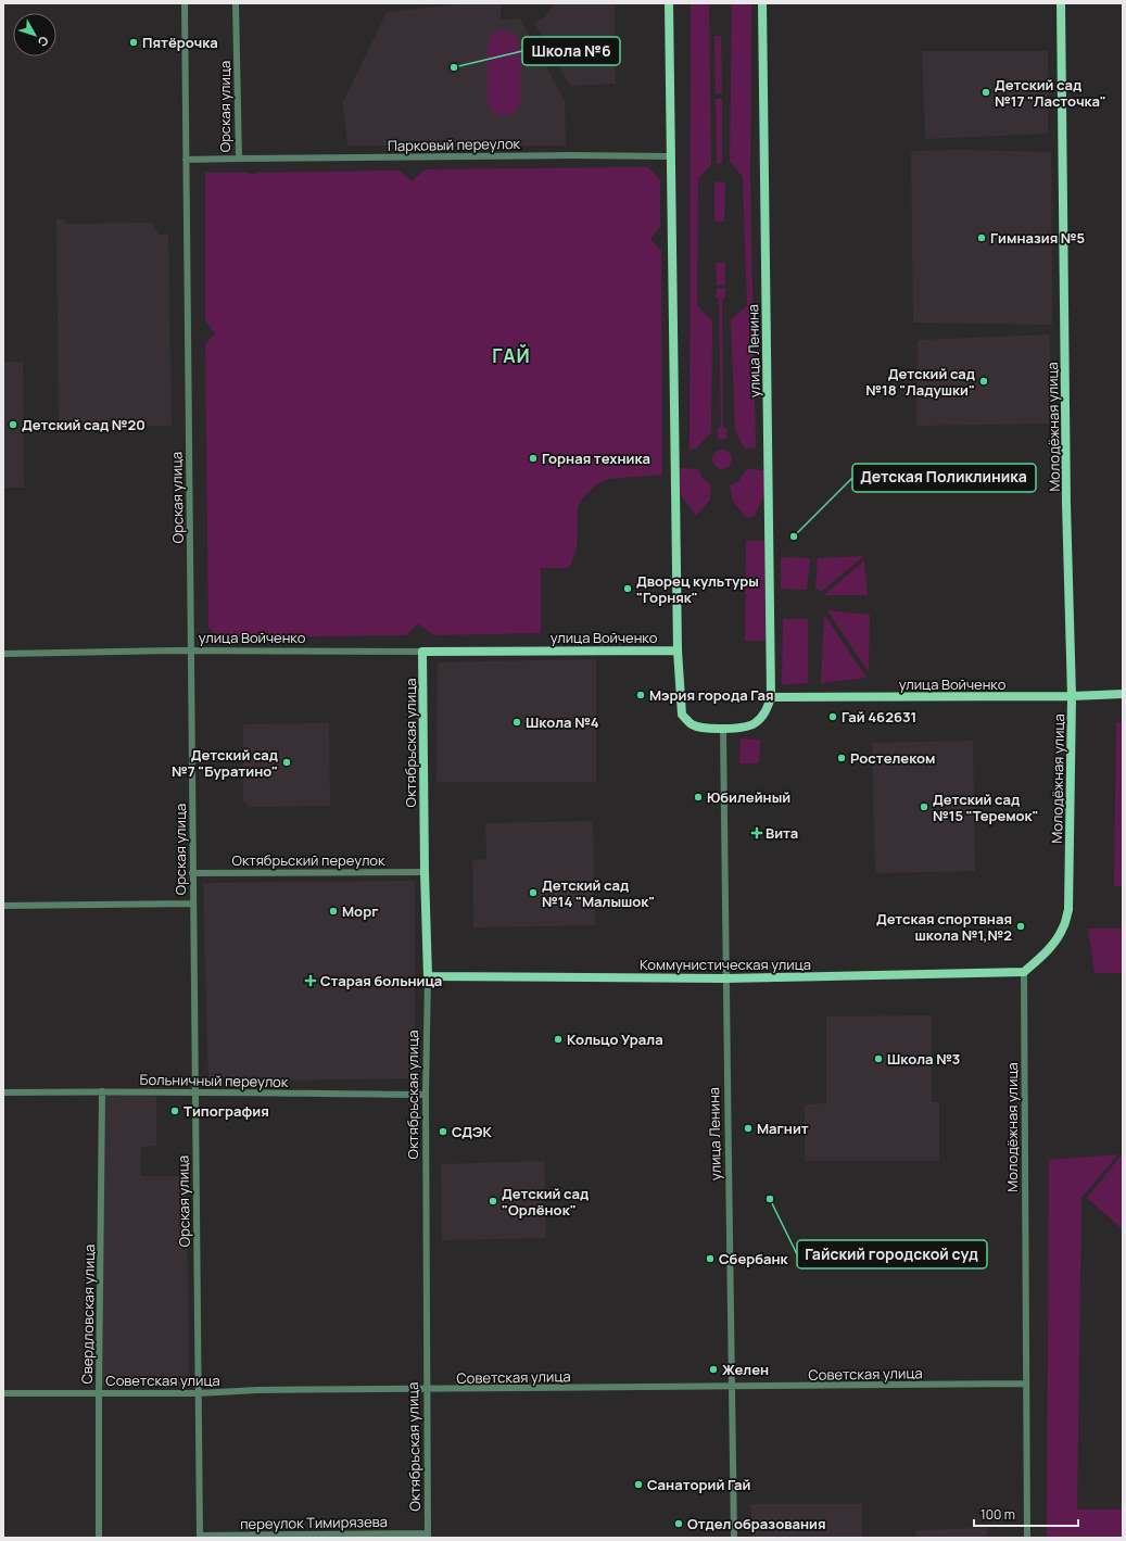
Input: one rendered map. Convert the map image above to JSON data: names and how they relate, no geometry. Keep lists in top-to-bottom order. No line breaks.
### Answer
{"streets":{"main road":["улица Ленина","Молодёжная улица","улица Войченко","Октябрьская улица","Коммунистическая улица"],"street":["Орская улица","Парковый переулок","Октябрьский переулок","Больничный переулок","Свердловская улица","Советская улица","переулок Тимирязева"]},"crossings":[["Орская улица","Парковый переулок"],["Орская улица","улица Войченко"],["Орская улица","Октябрьский переулок"],["Орская улица","Больничный переулок"],["Орская улица","Советская улица"],["Орская улица","переулок Тимирязева"],["улица Ленина","улица Войченко"],["улица Ленина","Коммунистическая улица"],["улица Ленина","Советская улица"],["Молодёжная улица","улица Войченко"],["Молодёжная улица","Коммунистическая улица"],["Молодёжная улица","Советская улица"],["улица Войченко","Октябрьская улица"],["Октябрьская улица","Октябрьский переулок"],["Октябрьская улица","Коммунистическая улица"],["Октябрьская улица","Больничный переулок"],["Октябрьская улица","Советская улица"],["Октябрьская улица","переулок Тимирязева"],["Больничный переулок","Свердловская улица"],["Свердловская улица","Советская улица"]],"districts":["ГАЙ"],"places":{"other":["Пятёрочка","Школа №6","Детский сад №17 \"Ласточка\"","Гимназия №5","Детский сад №18 \"Ладушки\"","Детский сад №20","Горная техника","Детская Поликлиника","Дворец культуры \"Горняк\"","Мэрия города Гая","Гай 462631","Школа №4","Ростелеком","Детский сад №7 \"Буратино\"","Юбилейный","Детский сад №15 \"Теремок\"","Детский сад №14 \"Малышок\"","Морг","Детская спортвная школа №1,№2","Кольцо Урала","Школа №3","Типография","Магнит","СДЭК","Гайский городской суд","Детский сад \"Орлёнок\"","Сбербанк","Желен","Санаторий Гай","Отдел образования"],"health":["Вита","Старая больница"]},"scale_bar":"100 m","north":"bottom right"}
